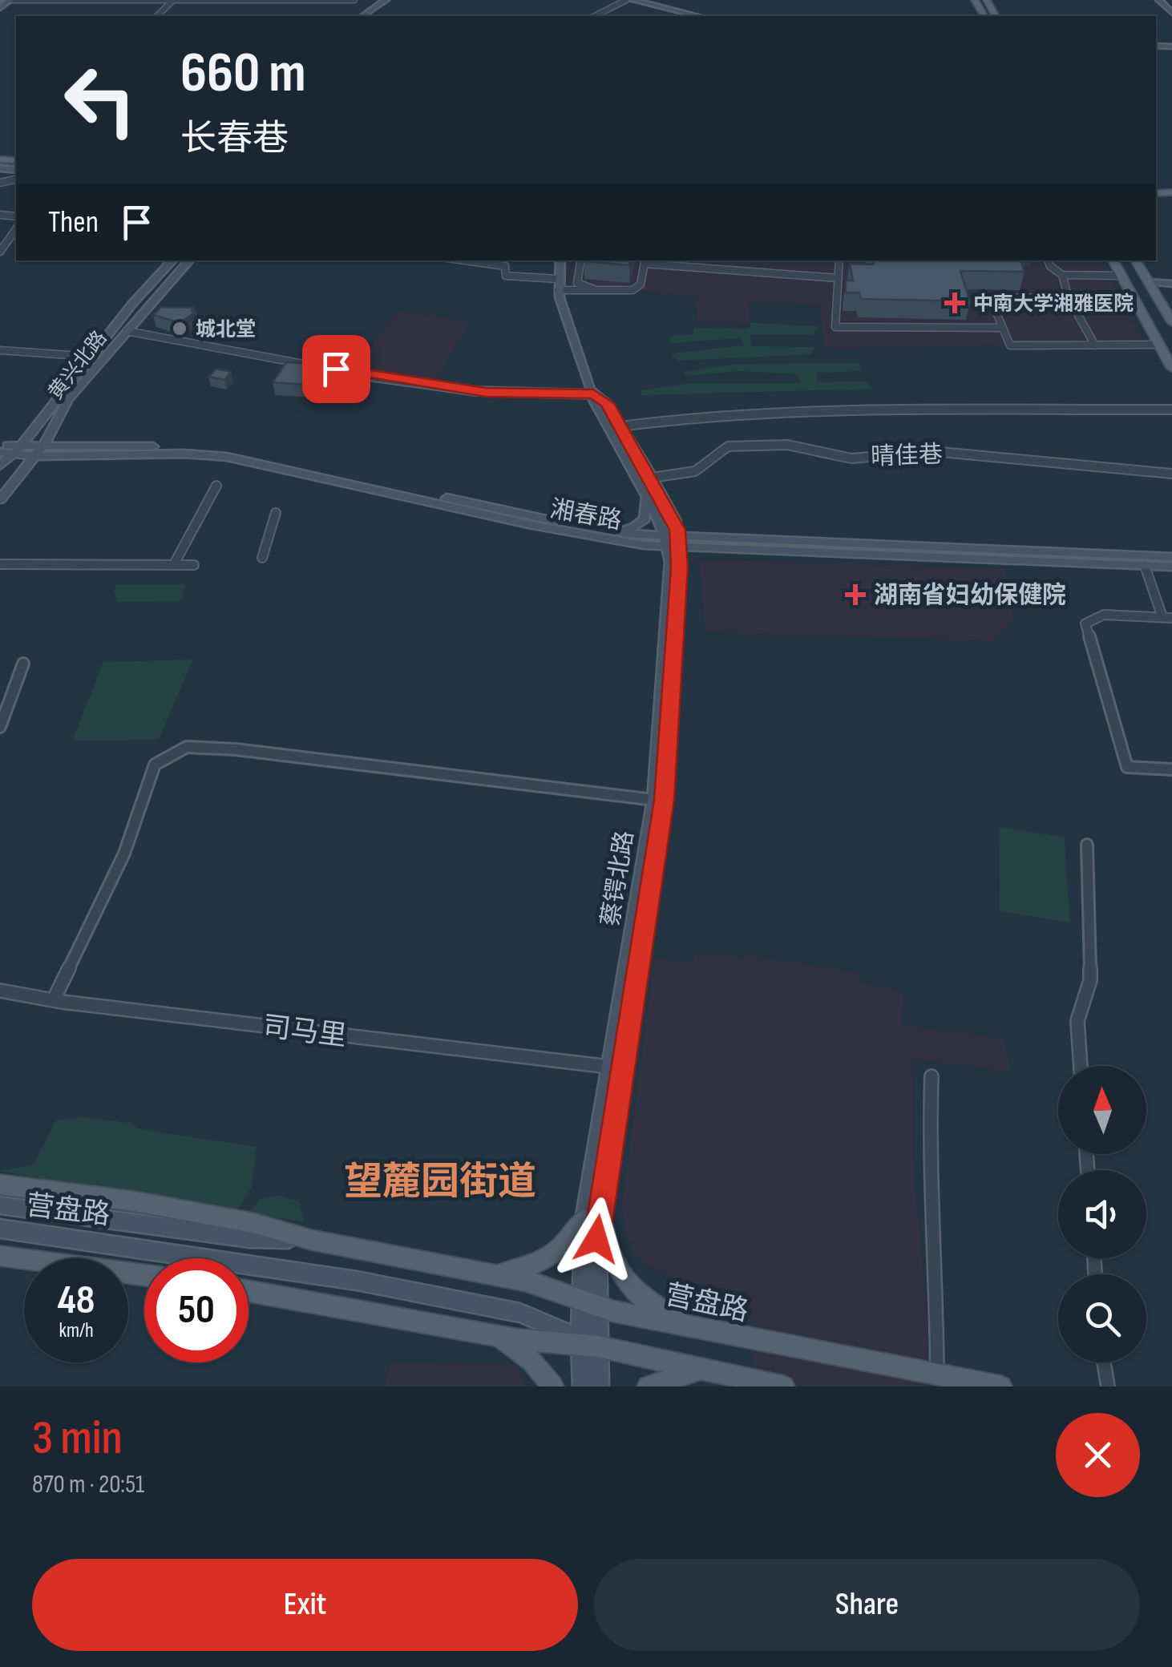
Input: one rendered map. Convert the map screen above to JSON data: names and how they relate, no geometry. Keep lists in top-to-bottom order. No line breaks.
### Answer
{"streets":{"main road":["黄兴北路","湘春路","蔡锷北路","营盘路"],"street":["晴佳巷","司马里"]},"crossings":[["黄兴北路","湘春路"],["晴佳巷","蔡锷北路"],["湘春路","蔡锷北路"],["蔡锷北路","司马里"],["蔡锷北路","营盘路"]],"districts":["望麓园街道"],"places":{"health":["中南大学湘雅医院","湖南省妇幼保健院"],"other":["城北堂"]},"north":"top","page":{"turn":["660 m","长春巷"],"then":"Then","speed":"48 km/h","limit":"50","heading":["3 min","870 m · 20:51"],"buttons":["Exit","Share"]}}
